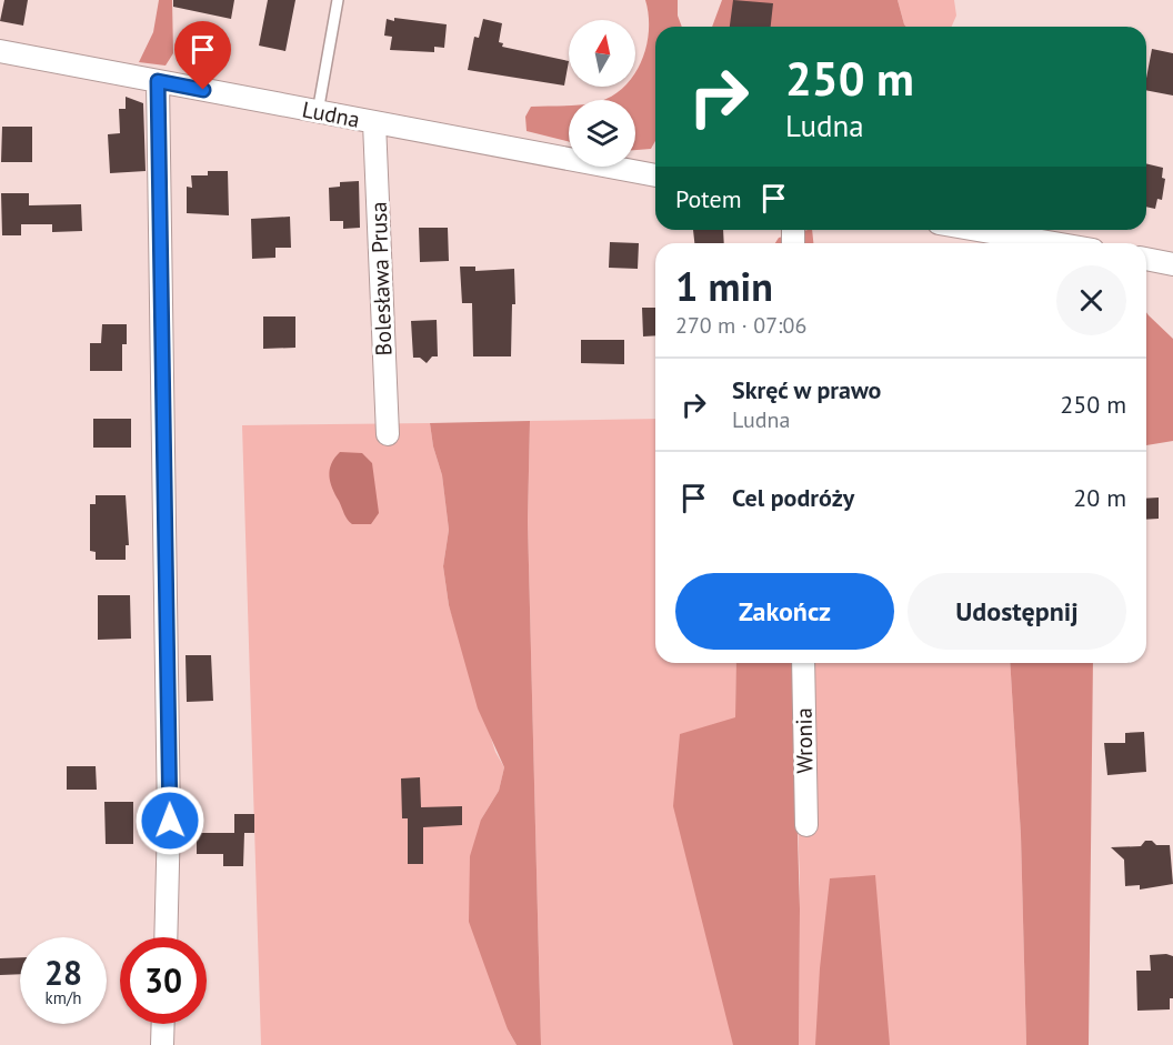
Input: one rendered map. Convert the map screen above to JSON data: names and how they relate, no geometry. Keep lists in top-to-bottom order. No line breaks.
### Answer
{"streets":{"street":["Ludna","Bolesława Prusa","Wronia"]},"crossings":[["Ludna","Bolesława Prusa"]],"north":"top","page":{"turn":["250 m","Ludna"],"then":"Potem","heading":["1 min","270 m · 07:06"],"list":[{"name":"Skręć w prawo","note":"Ludna","value":"250 m"},{"name":"Cel podróży","value":"20 m"}],"buttons":["Zakończ","Udostępnij"],"speed":"28 km/h","limit":"30"}}
